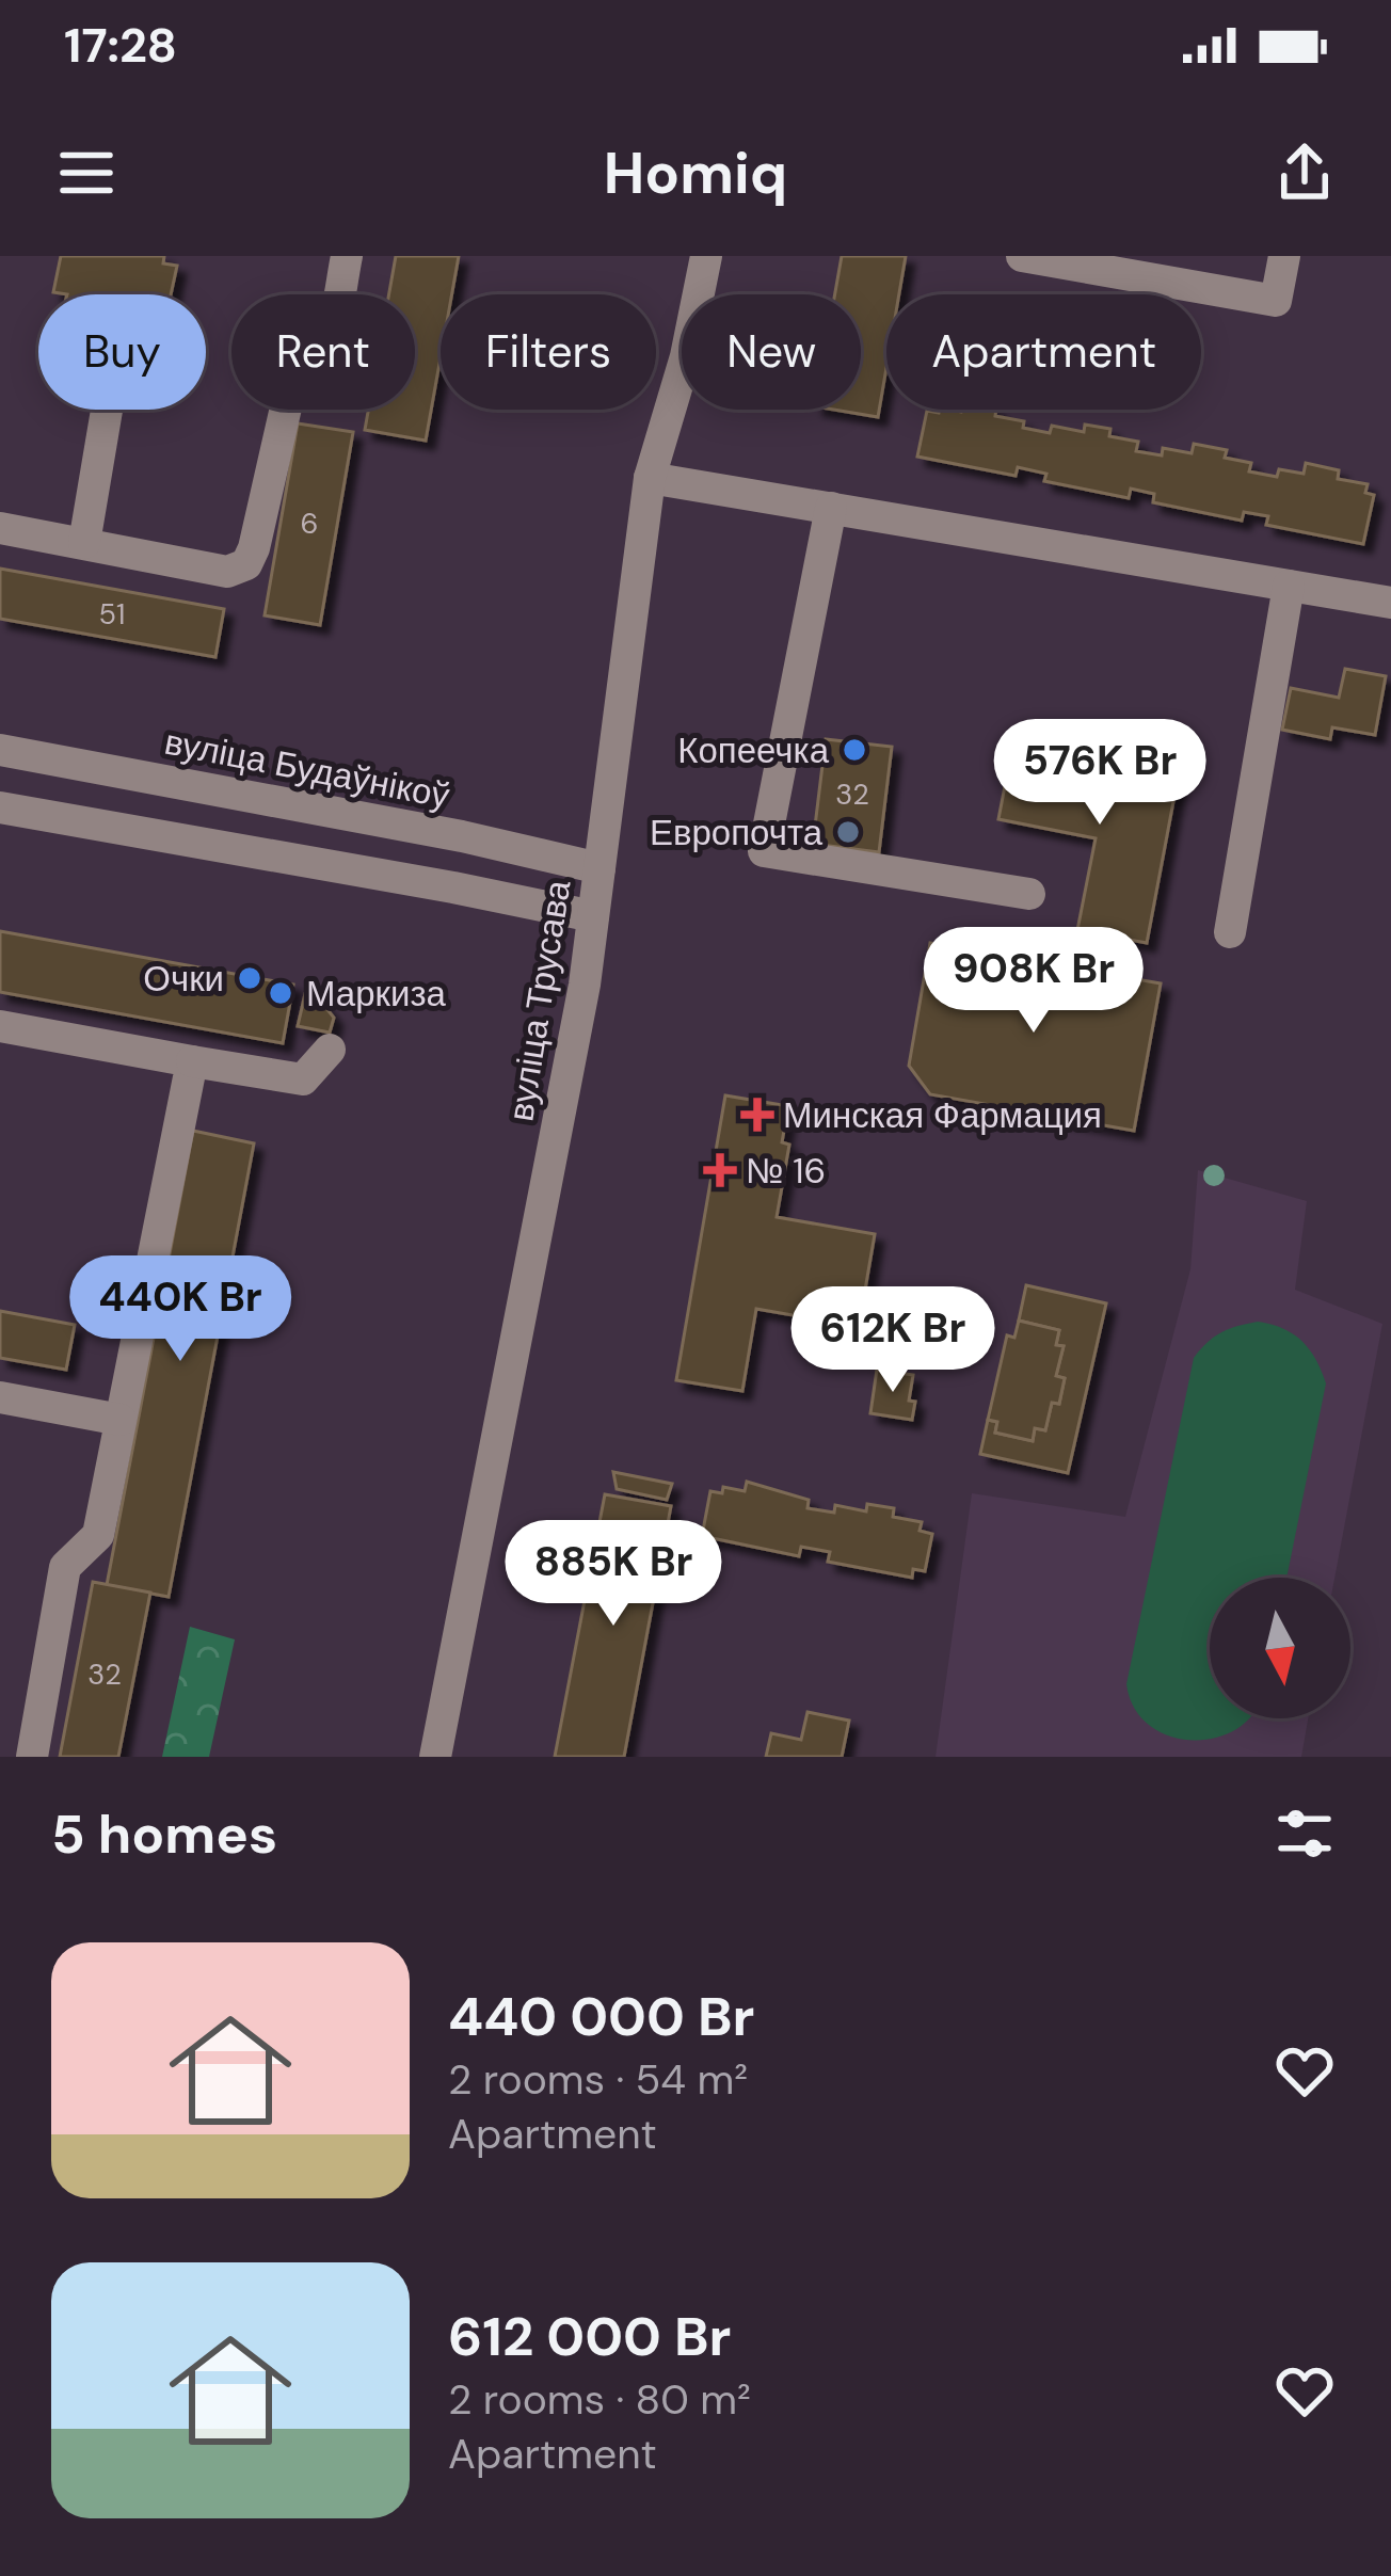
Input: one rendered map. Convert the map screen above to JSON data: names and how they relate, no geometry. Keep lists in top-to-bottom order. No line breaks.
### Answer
{"streets":{"street":["вуліца Будаўнікоў","вуліца Трусава"]},"crossings":[["вуліца Будаўнікоў","вуліца Трусава"]],"places":{"other":["Копеечка","Европочта","Очки","Маркиза"],"health":["Минская Фармация","№ 16"]},"house_numbers":["6","51","32","32"],"north":"bottom","page":{"status":"17:28","header":"Homiq","chip":["Buy","Rent","Filters","New","Apartment"],"price":["576K Br","908K Br","440K Br","612K Br","885K Br"],"heading":"5 homes","list":[{"name":"440 000 Br","note":"2 rooms · 54 m² · Apartment"},{"name":"612 000 Br","note":"2 rooms · 80 m² · Apartment"}]}}
